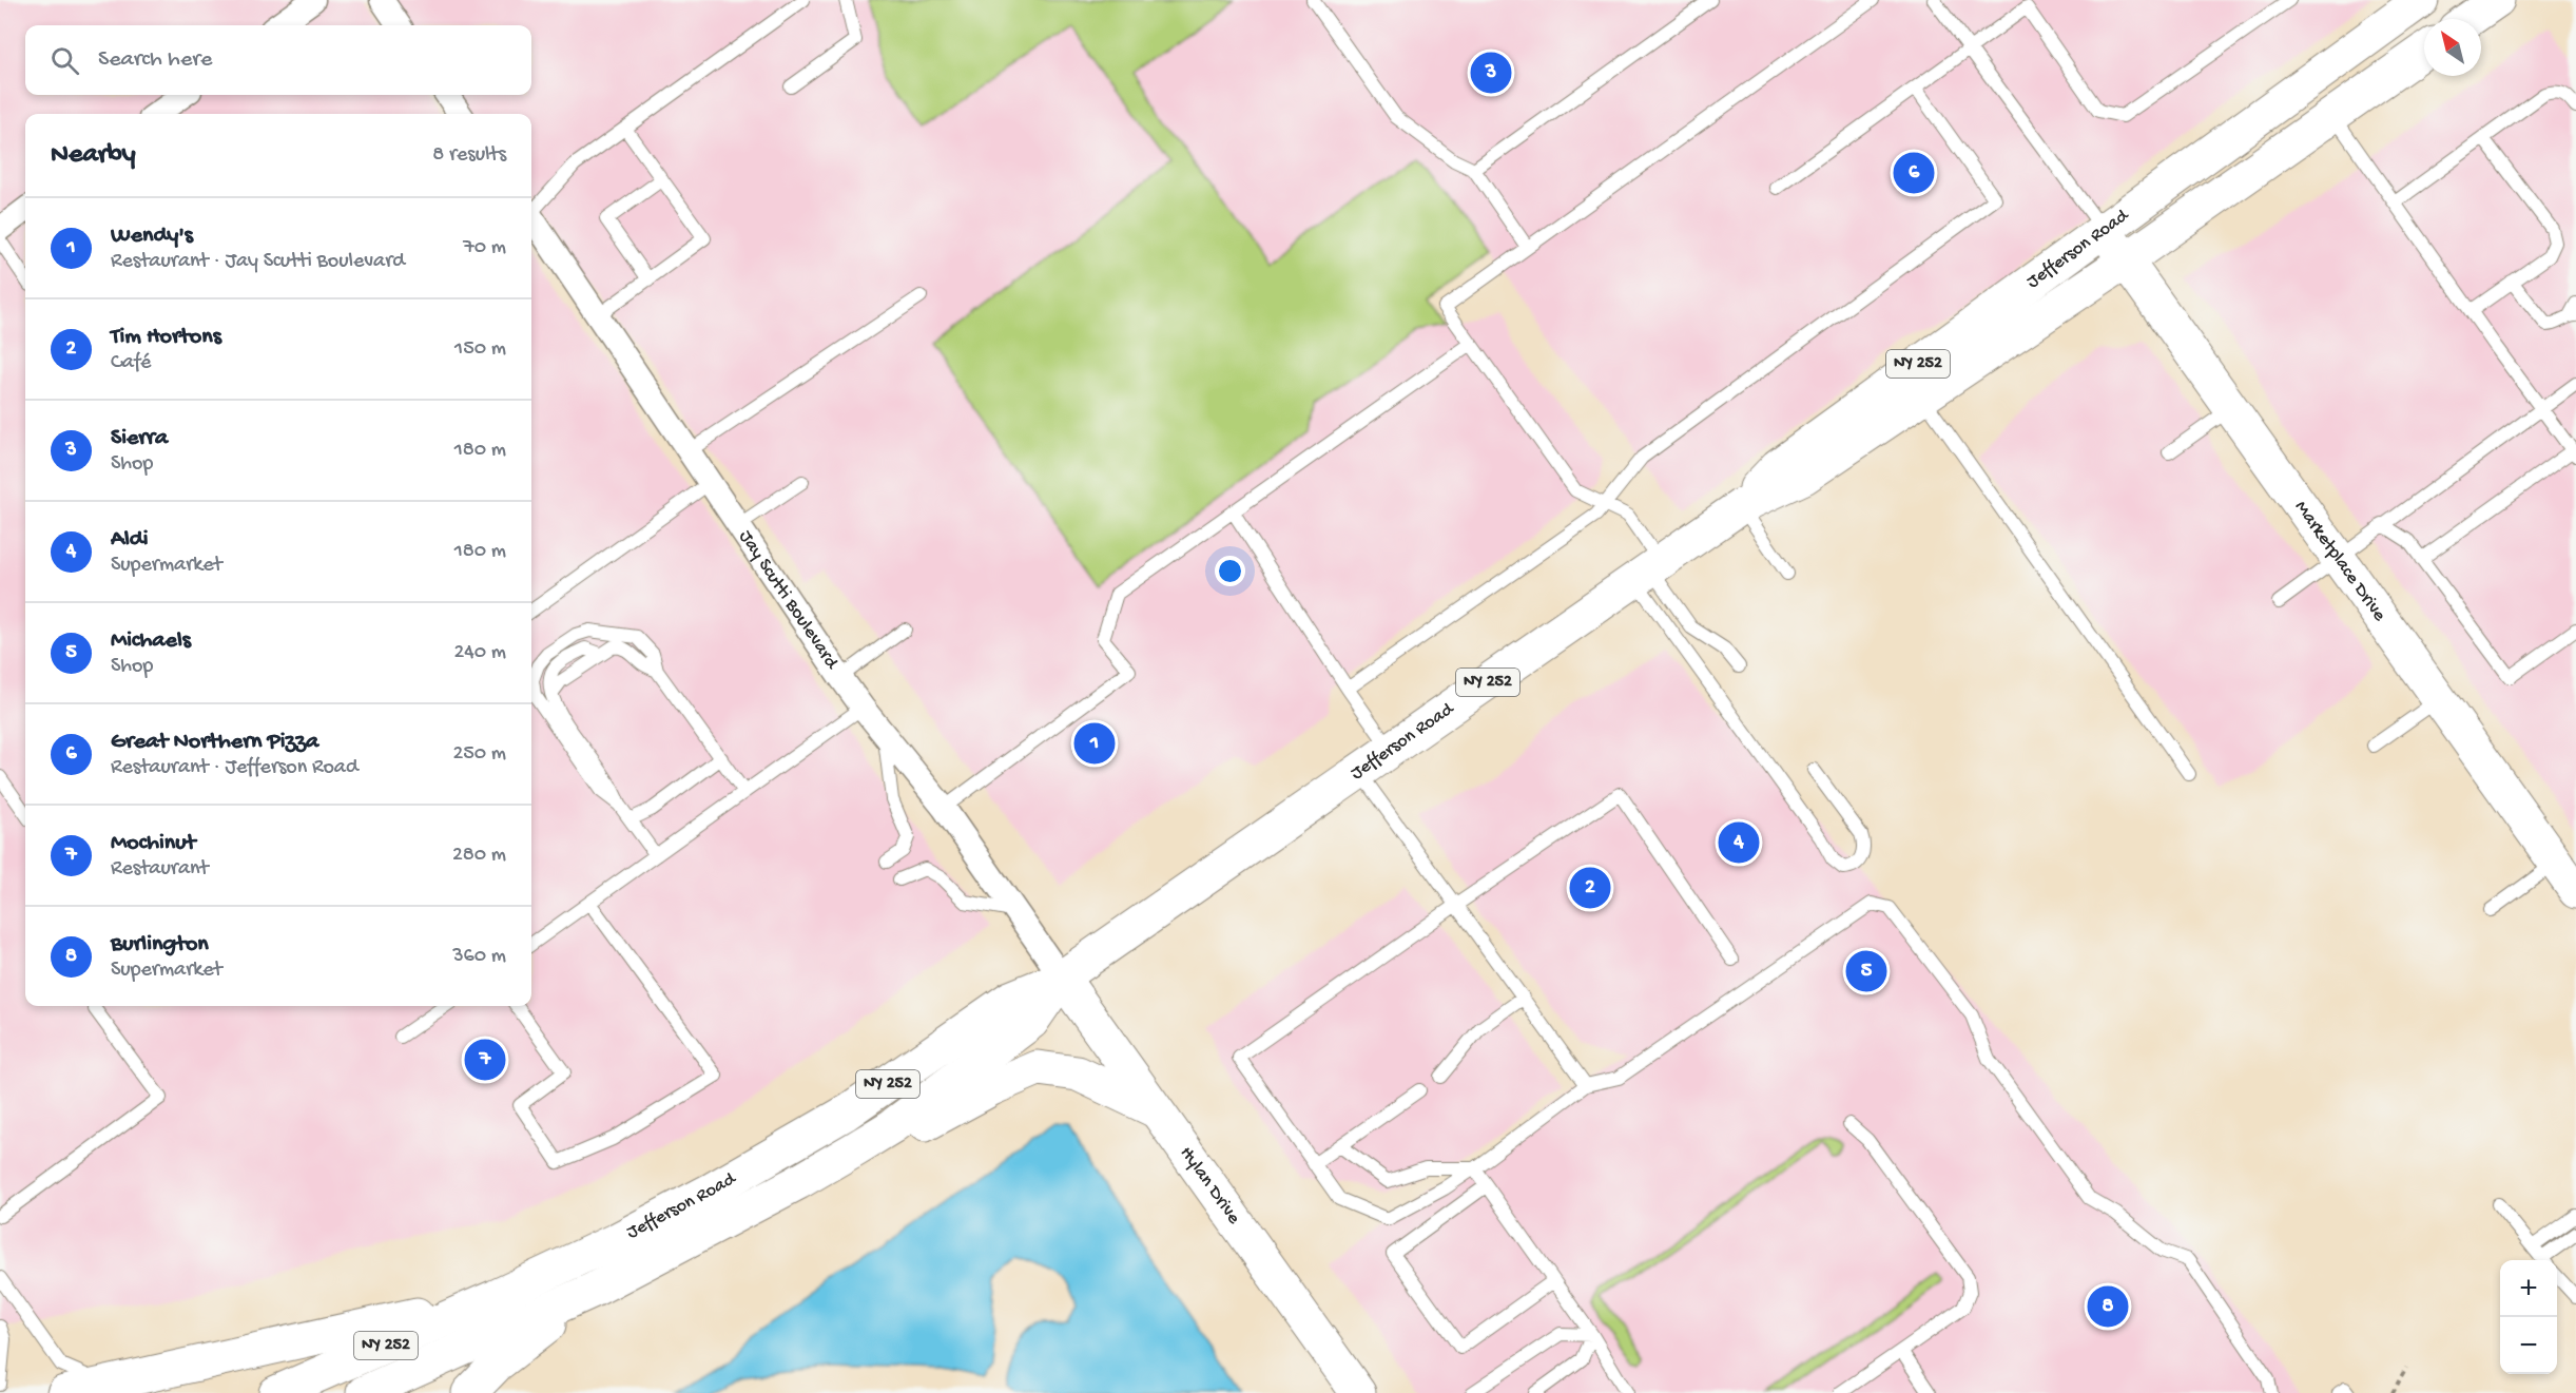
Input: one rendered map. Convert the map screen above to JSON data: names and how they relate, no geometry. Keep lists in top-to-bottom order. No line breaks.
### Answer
{"streets":{"main road":["Jefferson Road","NY 252","Marketplace Drive","Hylan Drive"],"street":["Jay Scutti Boulevard"]},"crossings":[["Jefferson Road","Marketplace Drive"],["Jefferson Road","Jay Scutti Boulevard"],["Jefferson Road","Hylan Drive"],["Jay Scutti Boulevard","Hylan Drive"]],"north":"top left","page":{"search":"Search here","pins":["3","6","1","4","2","5","7","8"],"heading":["Nearby","8 results"],"list":[{"mark":"1","name":"Wendy's","note":"Restaurant · Jay Scutti Boulevard","value":"70 m"},{"mark":"2","name":"Tim Hortons","note":"Café","value":"150 m"},{"mark":"3","name":"Sierra","note":"Shop","value":"180 m"},{"mark":"4","name":"Aldi","note":"Supermarket","value":"180 m"},{"mark":"5","name":"Michaels","note":"Shop","value":"240 m"},{"mark":"6","name":"Great Northern Pizza","note":"Restaurant · Jefferson Road","value":"250 m"},{"mark":"7","name":"Mochinut","note":"Restaurant","value":"280 m"},{"mark":"8","name":"Burlington","note":"Supermarket","value":"360 m"}],"map_buttons":["+","−"]}}
